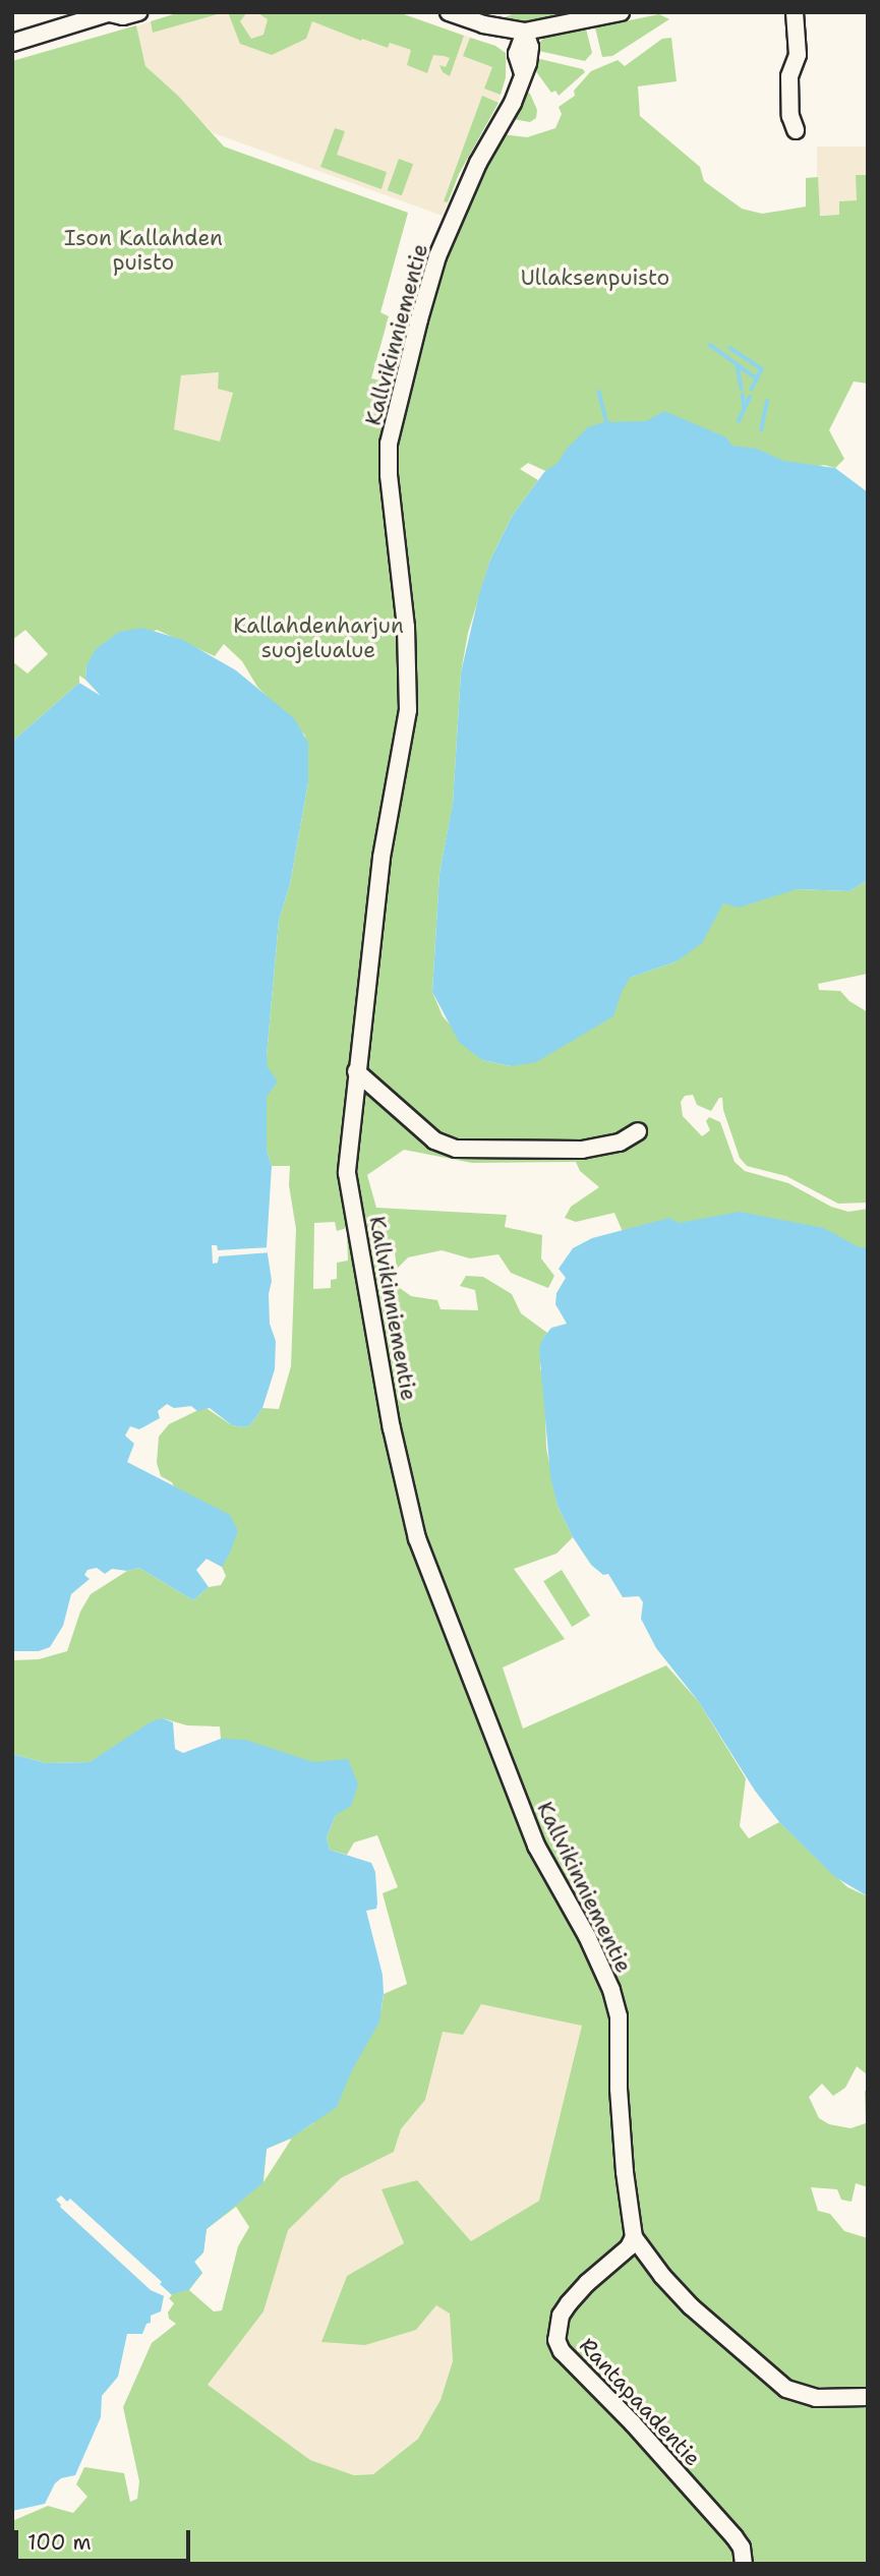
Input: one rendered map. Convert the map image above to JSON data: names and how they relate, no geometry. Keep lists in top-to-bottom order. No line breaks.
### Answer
{"streets":{"street":["Kallvikinniementie","Rantapaadentie"]},"crossings":[["Kallvikinniementie","Rantapaadentie"]],"parks":["Ison Kallahden puisto","Ullaksenpuisto","Kallahdenharjun suojelualue"],"scale_bar":"100 m"}
